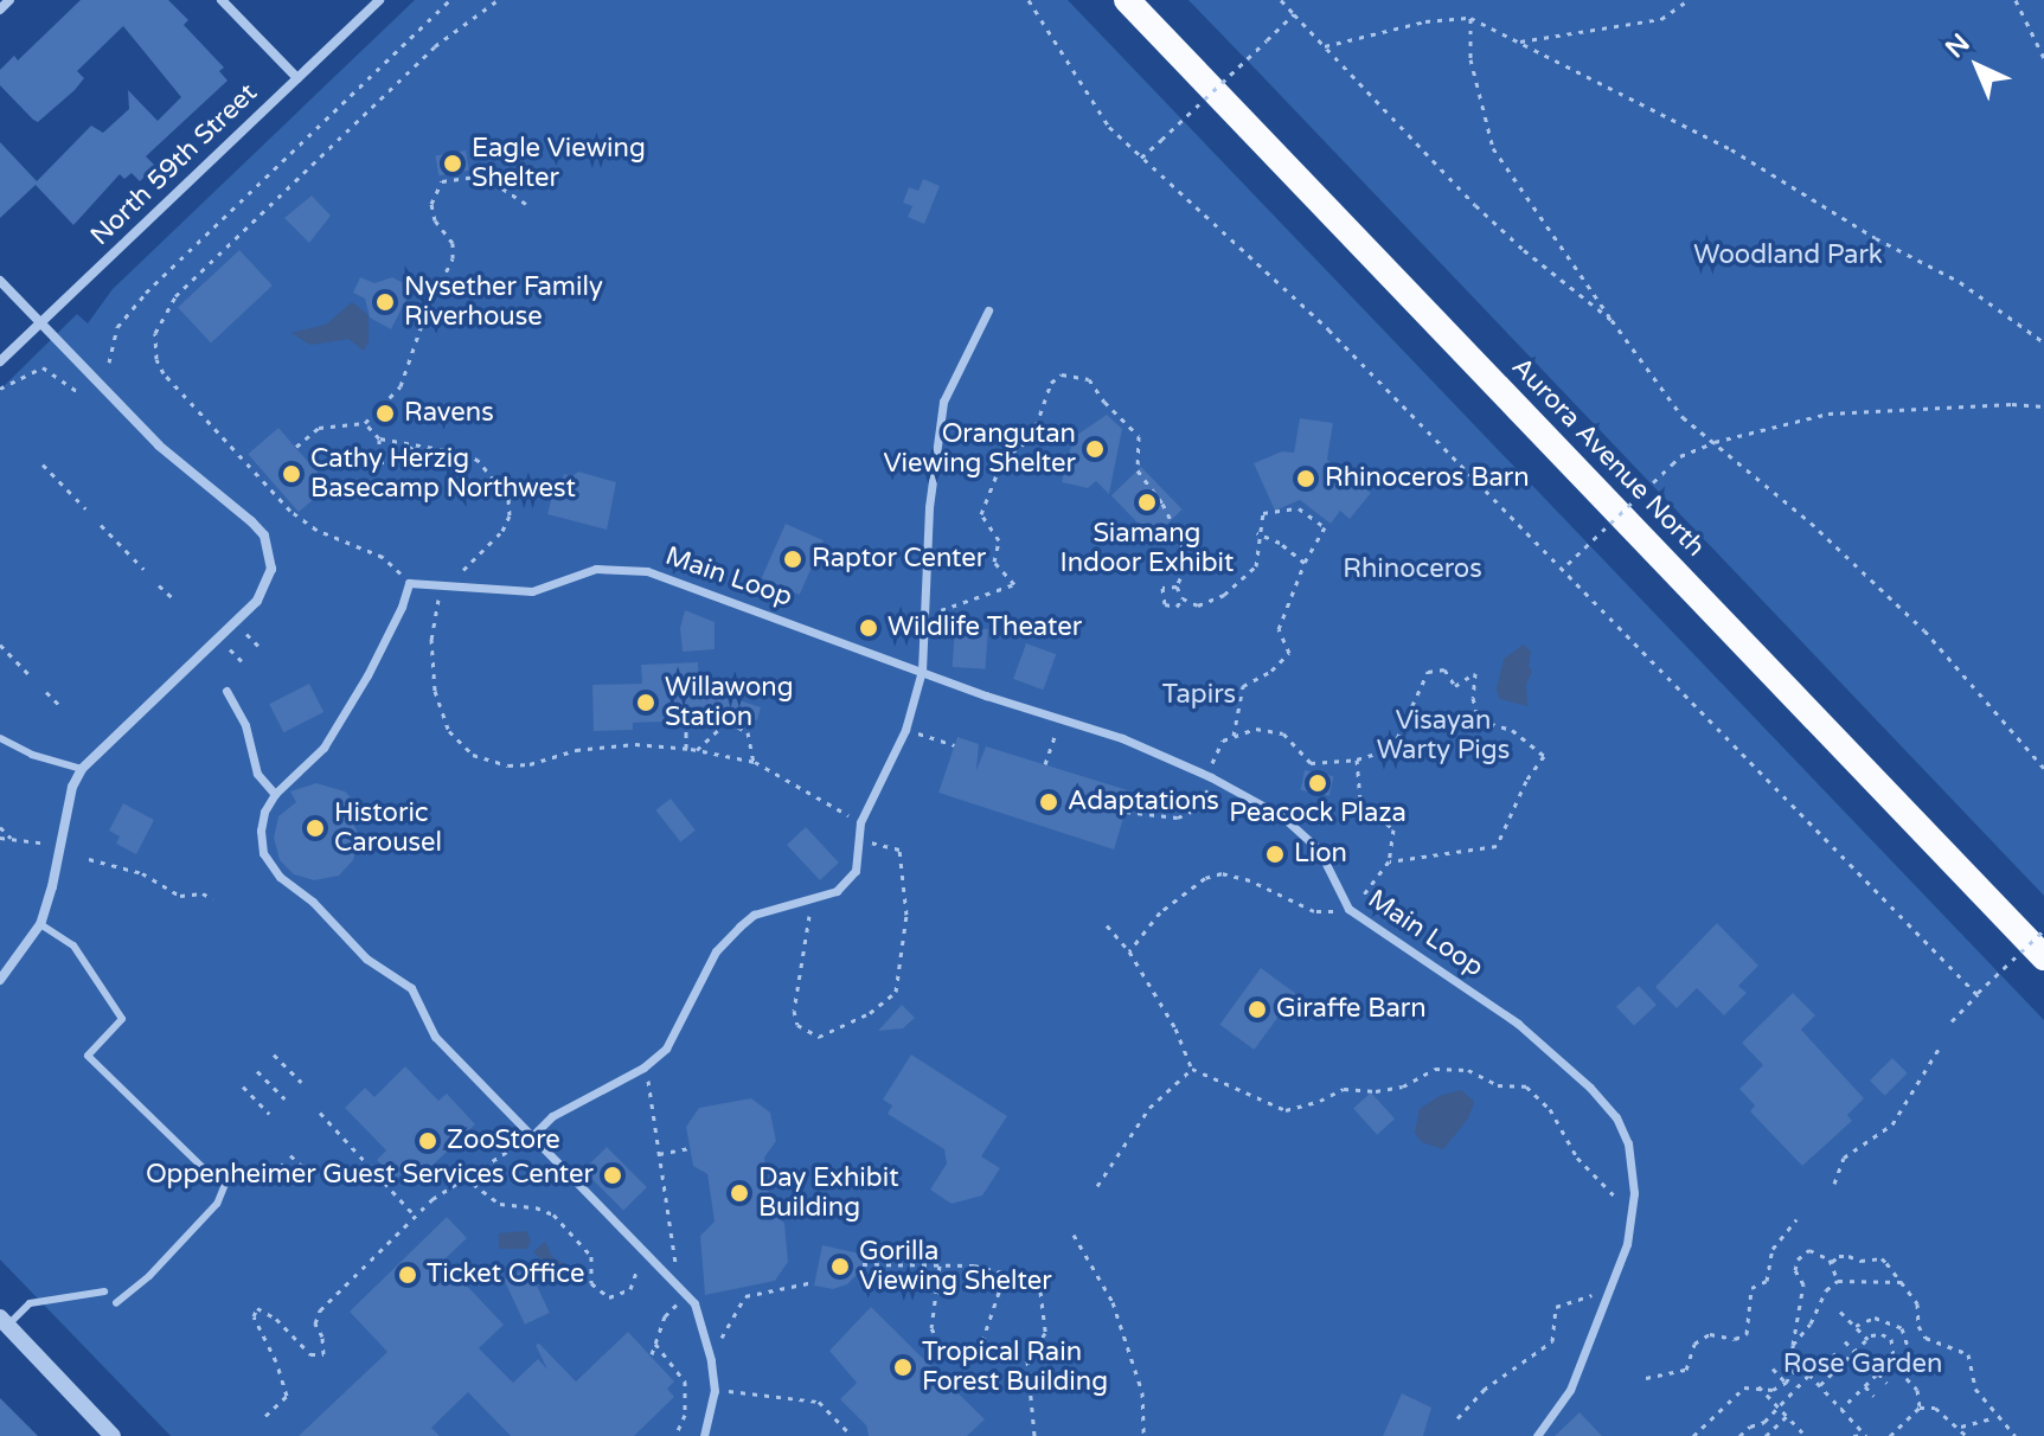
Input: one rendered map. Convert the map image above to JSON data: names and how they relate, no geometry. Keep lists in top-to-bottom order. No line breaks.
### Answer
{"streets":{"highway":["Aurora Avenue North"],"street":["North 59th Street","Main Loop"]},"parks":["Woodland Park","Rhinoceros","Tapirs","Visayan Warty Pigs","Rose Garden"],"places":["Eagle Viewing Shelter","Nysether Family Riverhouse","Ravens","Orangutan Viewing Shelter","Cathy Herzig Basecamp Northwest","Rhinoceros Barn","Siamang Indoor Exhibit","Raptor Center","Wildlife Theater","Willawong Station","Peacock Plaza","Adaptations","Historic Carousel","Lion","Giraffe Barn","ZooStore","Oppenheimer Guest Services Center","Day Exhibit Building","Gorilla Viewing Shelter","Ticket Office","Tropical Rain Forest Building"],"north":"top left"}
